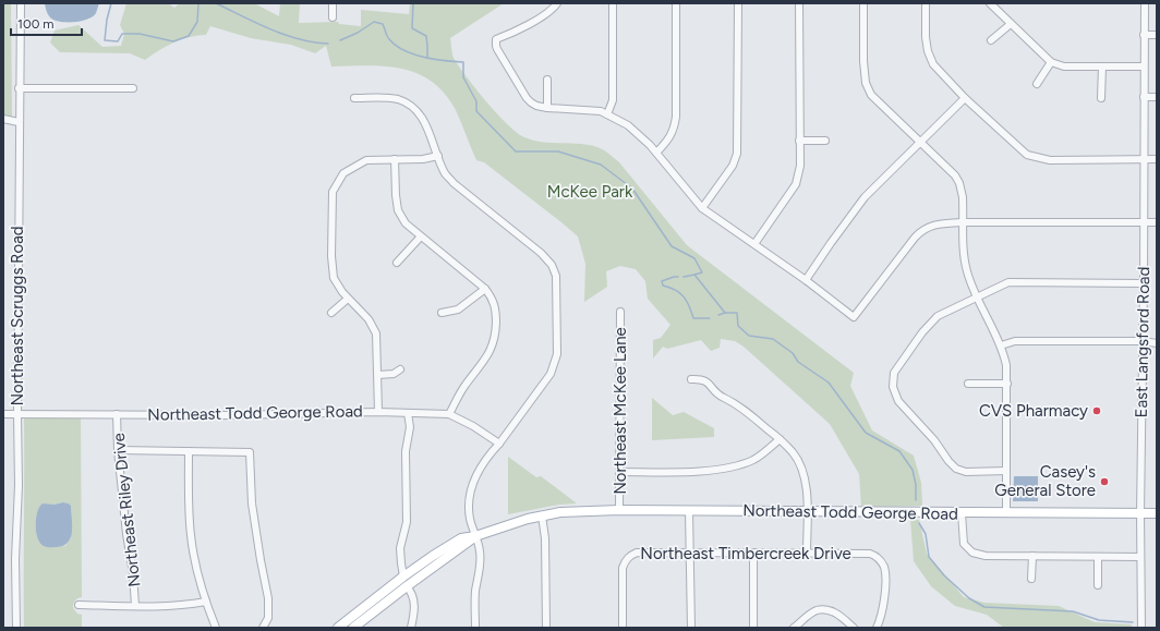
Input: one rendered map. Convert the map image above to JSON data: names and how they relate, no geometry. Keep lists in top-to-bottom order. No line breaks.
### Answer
{"streets":{"main road":["Northeast Todd George Road"],"street":["Northeast Scruggs Road","East Langsford Road","Northeast McKee Lane","Northeast Riley Drive","Northeast Timbercreek Drive"]},"crossings":[["Northeast Scruggs Road","Northeast Todd George Road"],["East Langsford Road","Northeast Todd George Road"],["Northeast McKee Lane","Northeast Todd George Road"],["Northeast Todd George Road","Northeast Riley Drive"]],"parks":["McKee Park"],"places":["CVS Pharmacy","Casey's General Store"],"scale_bar":"100 m"}
